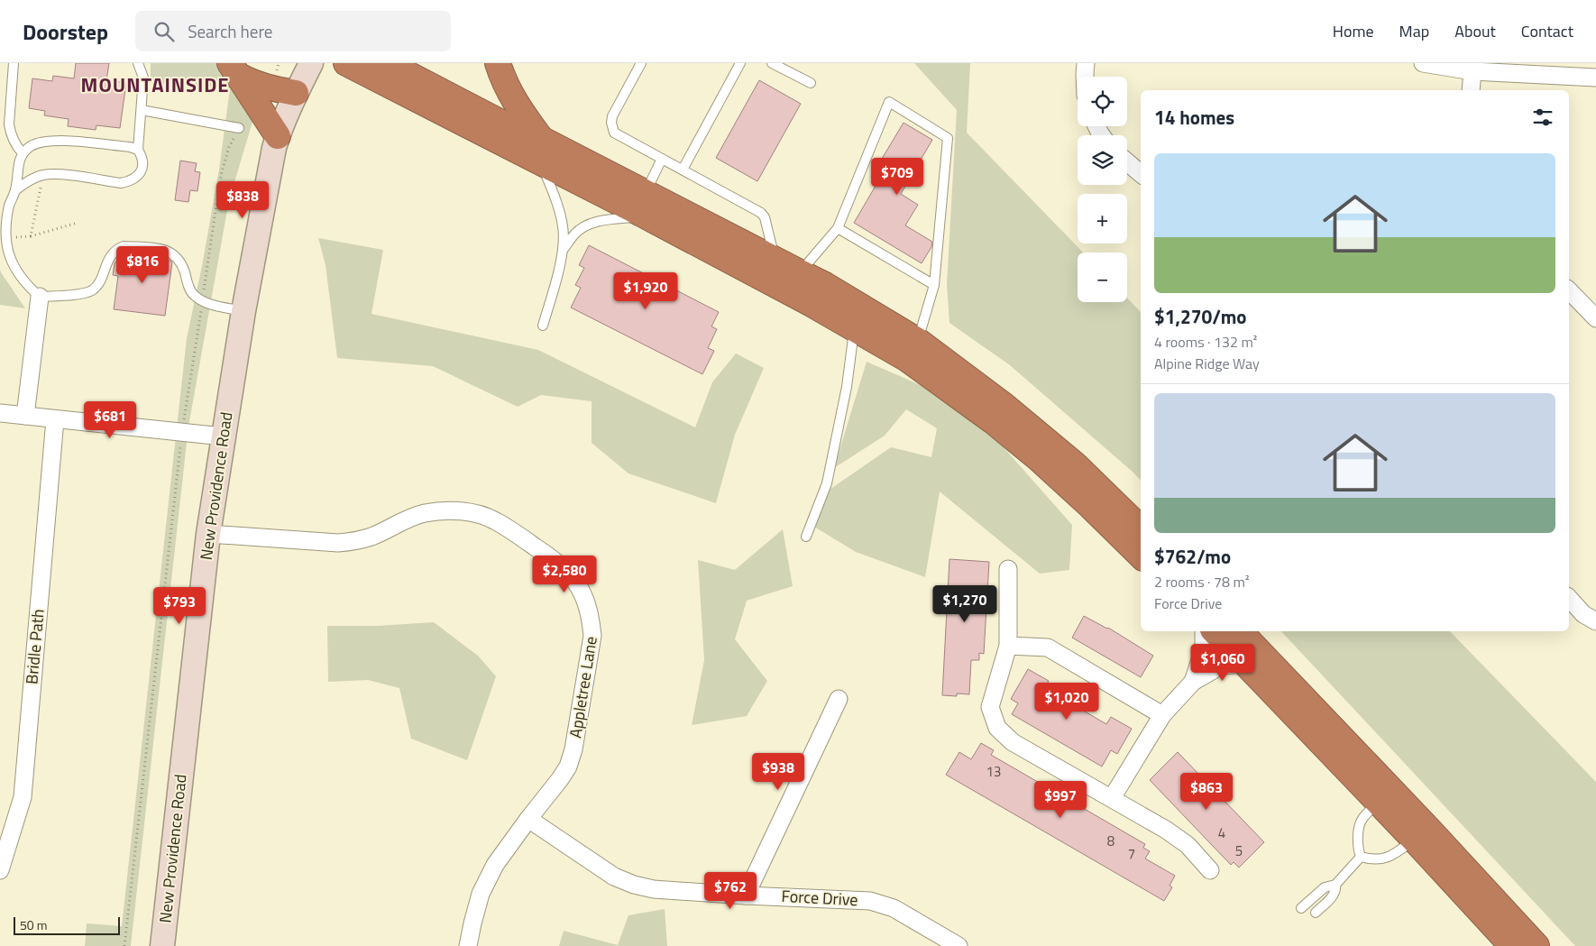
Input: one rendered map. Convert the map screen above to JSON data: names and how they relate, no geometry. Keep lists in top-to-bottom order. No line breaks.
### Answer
{"streets":{"street":["New Providence Road","Bridle Path","Appletree Lane","Force Drive"]},"crossings":[["New Providence Road","Appletree Lane"],["Appletree Lane","Force Drive"]],"districts":["MOUNTAINSIDE"],"house_numbers":["13","4","8","5","7"],"scale_bar":"50 m","page":{"header":"Doorstep","search":"Search here","nav":["Home","Map","About","Contact"],"map_buttons":["+","−"],"heading":"14 homes","list":[{"name":"$1,270/mo","note":"4 rooms · 132 m² · Alpine Ridge Way"},{"name":"$762/mo","note":"2 rooms · 78 m² · Force Drive"}],"price":["$709","$838","$816","$1,920","$681","$2,580","$1,270","$793","$1,060","$1,020","$938","$863","$997","$762"],"scale":"50 m"}}
